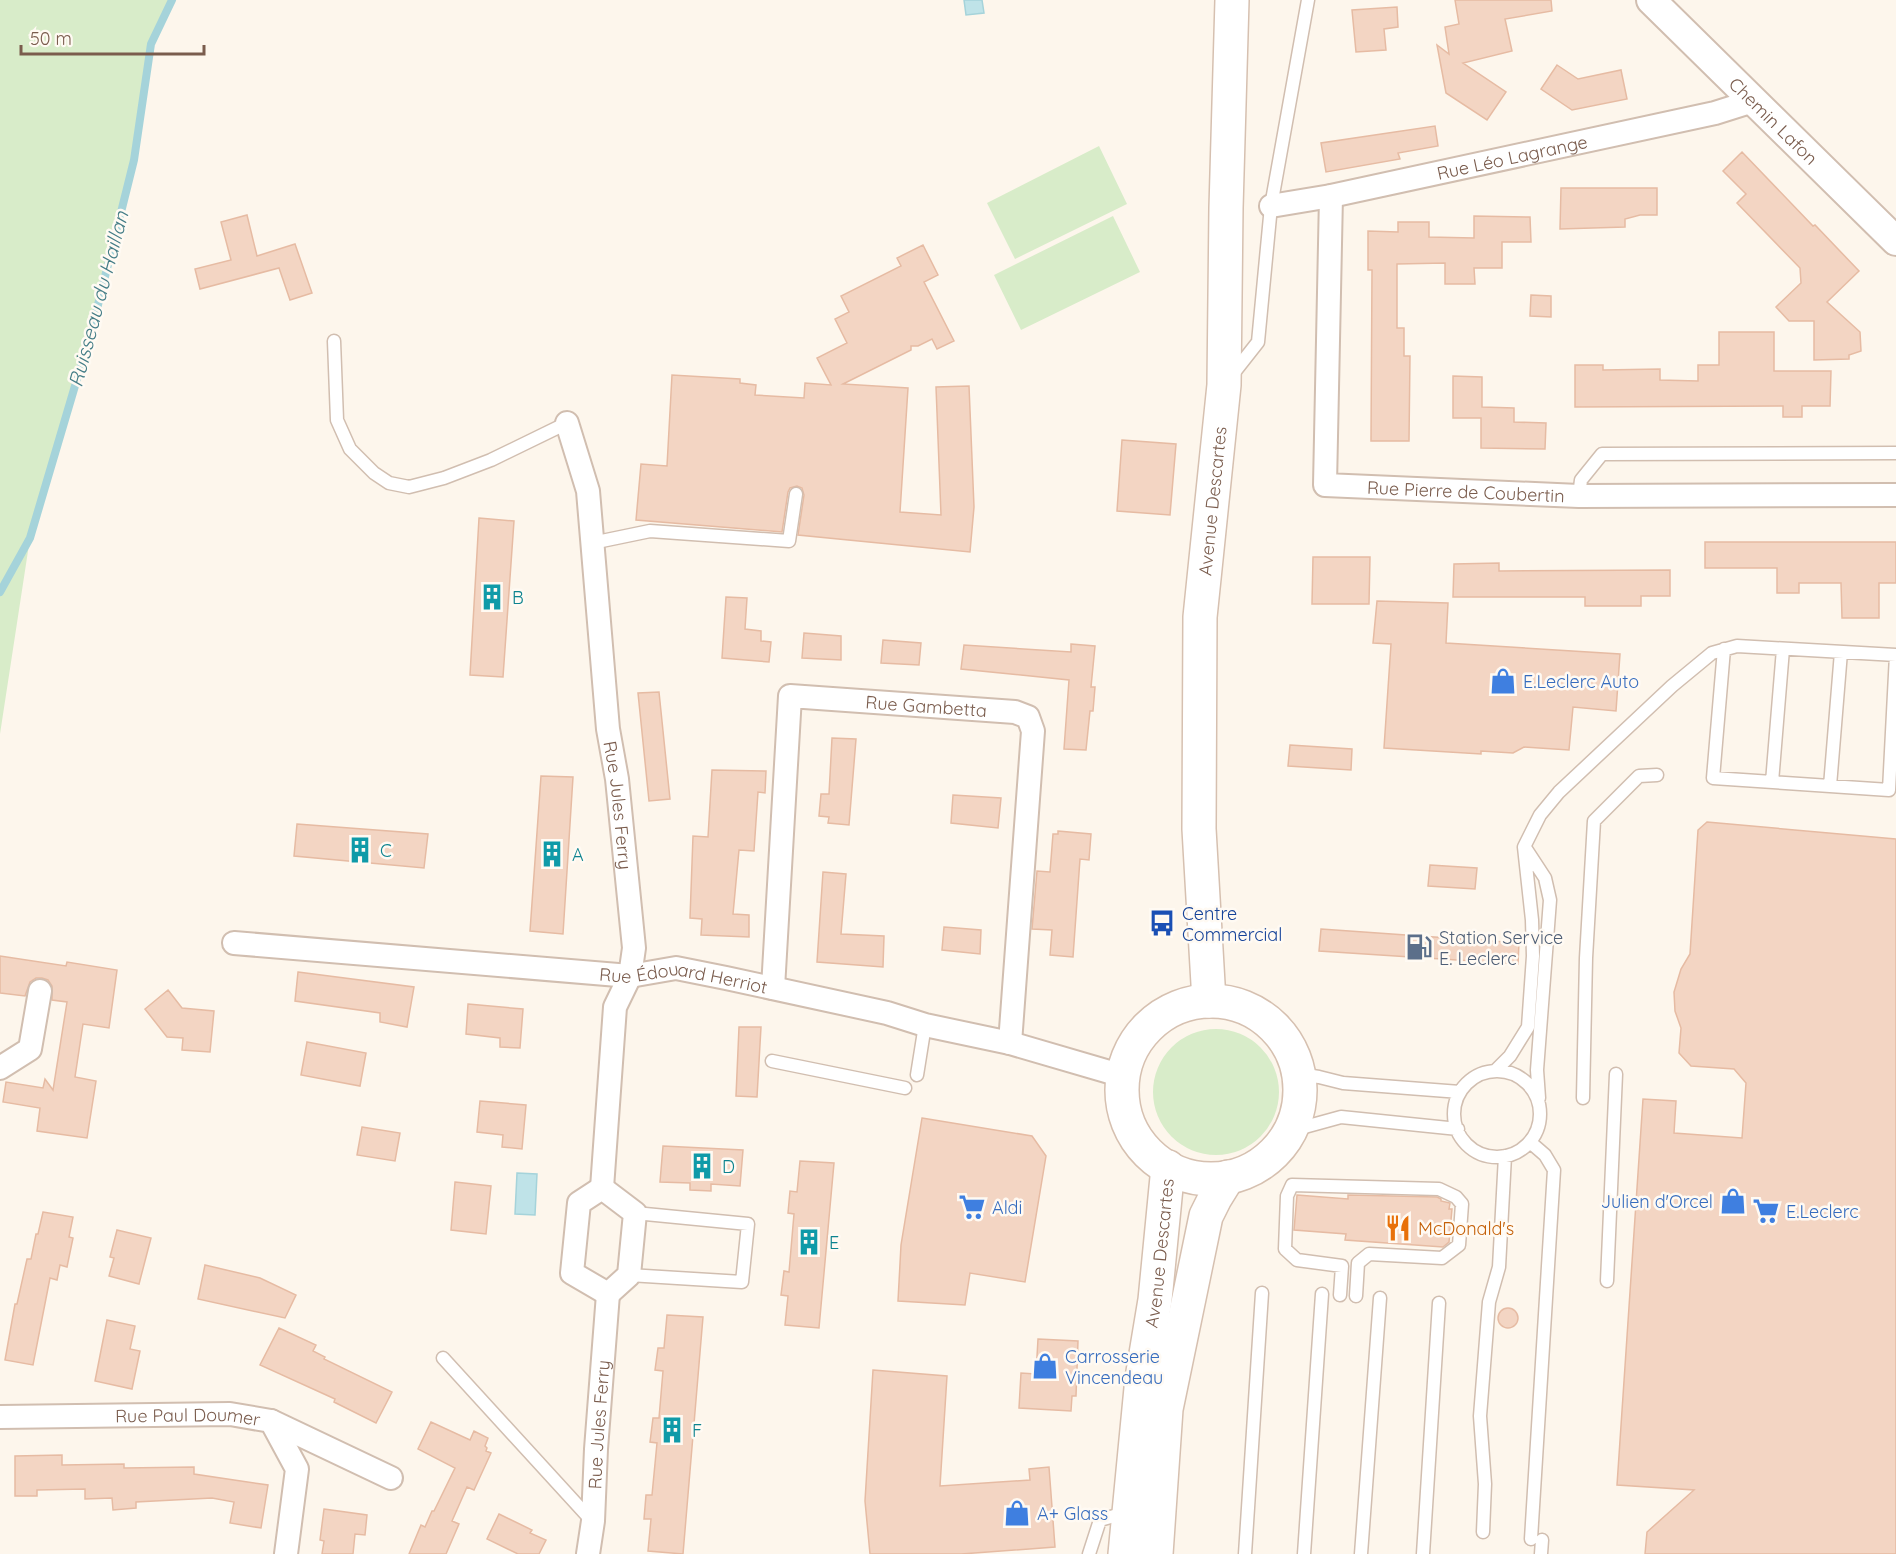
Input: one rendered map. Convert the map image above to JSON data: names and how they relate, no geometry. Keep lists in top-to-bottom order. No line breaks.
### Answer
{"streets":{"main road":["Avenue Descartes"],"street":["Chemin Lafon","Rue Léo Lagrange","Rue Pierre de Coubertin","Rue Gambetta","Rue Jules Ferry","Rue Édouard Herriot","Rue Paul Doumer"]},"crossings":[["Chemin Lafon","Rue Léo Lagrange"],["Rue Léo Lagrange","Rue Pierre de Coubertin"],["Avenue Descartes","Rue Édouard Herriot"],["Rue Gambetta","Rue Édouard Herriot"],["Rue Jules Ferry","Rue Édouard Herriot"]],"water":["Ruisseau du Haillan"],"places":{"building":["B","C","A","D","E","F"],"shop":["E.Leclerc Auto","Julien d'Orcel","Carrosserie Vincendeau","A+ Glass"],"bus stop":["Centre Commercial"],"fuel station":["Station Service E. Leclerc"],"supermarket":["Aldi","E.Leclerc"],"restaurant":["McDonald's"]},"scale_bar":"50 m"}
